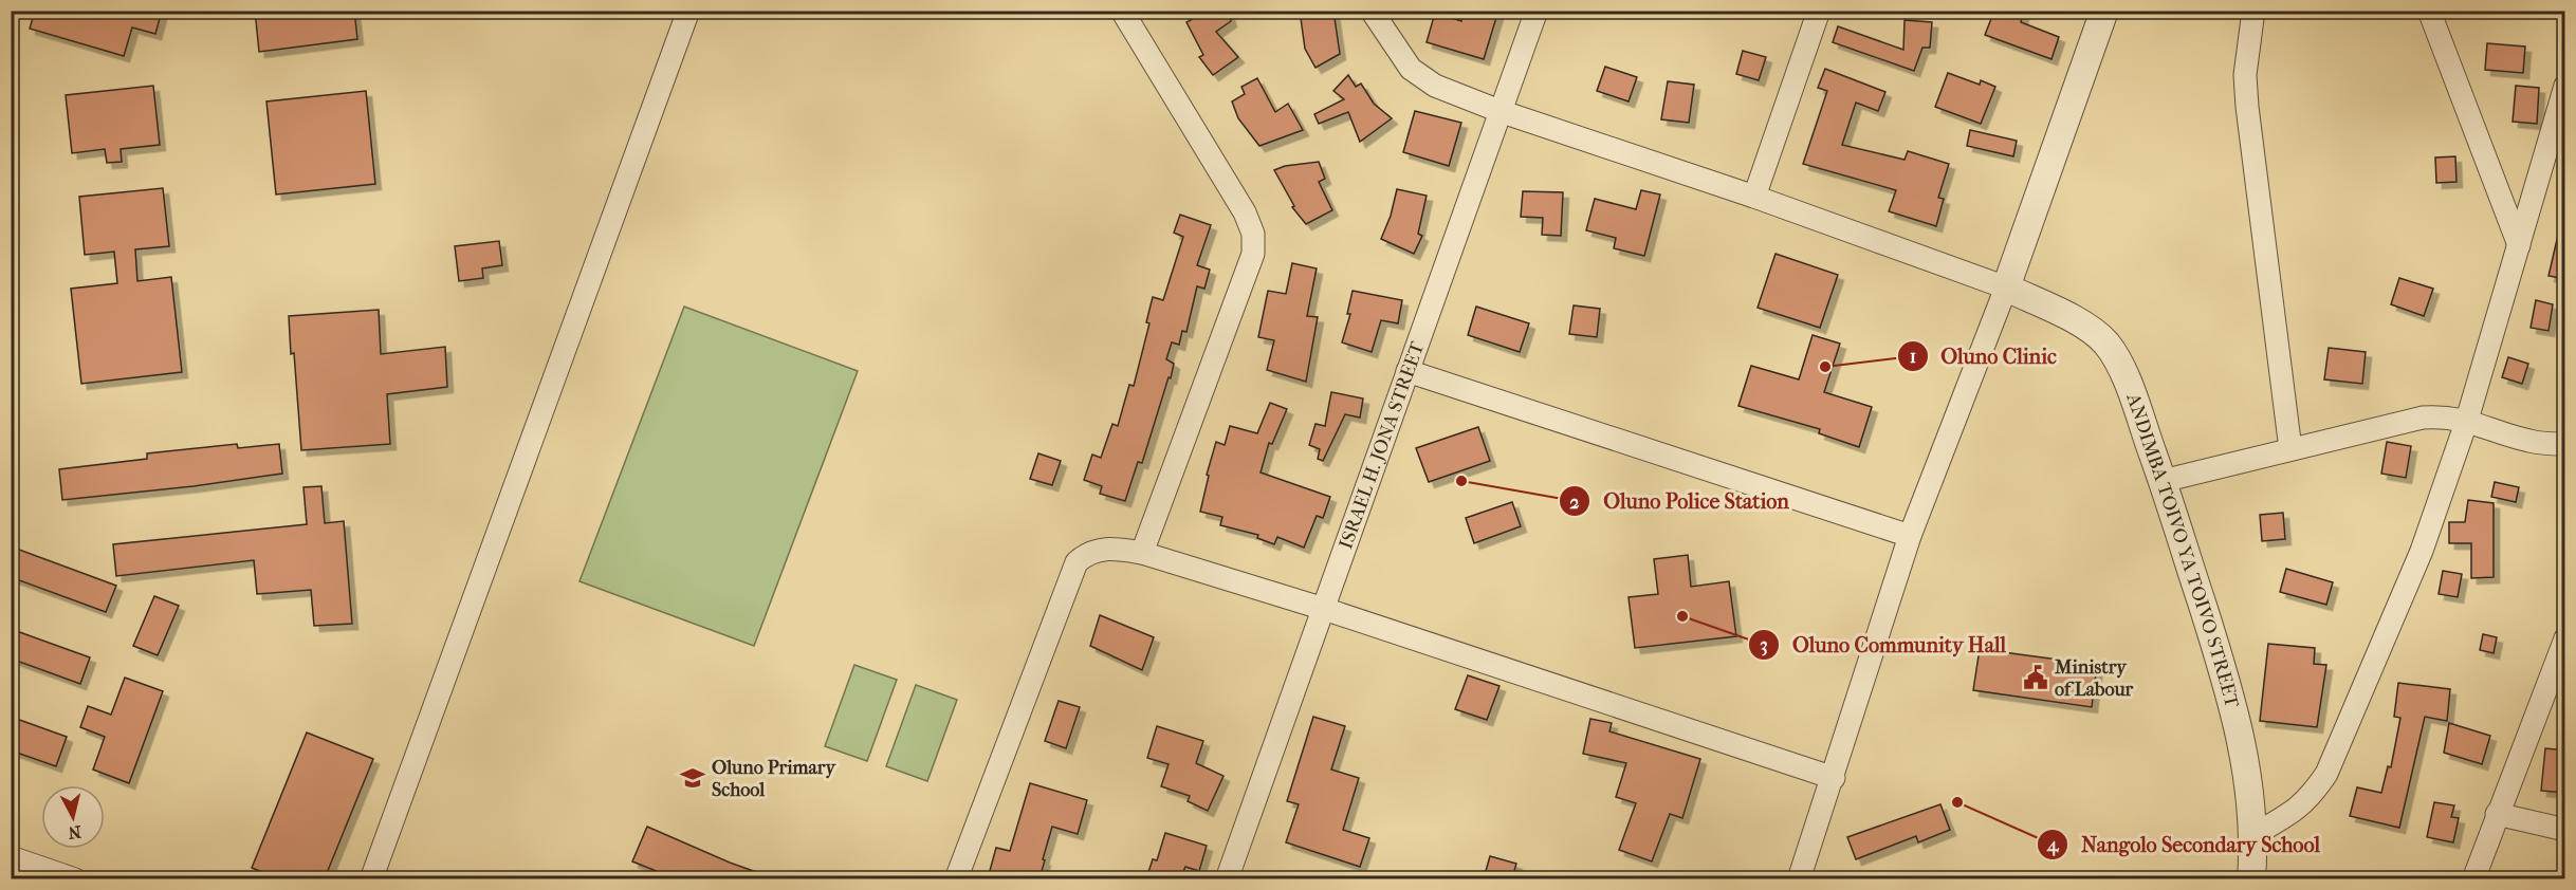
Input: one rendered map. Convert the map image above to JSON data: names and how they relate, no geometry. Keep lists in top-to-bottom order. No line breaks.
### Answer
{"streets":{"street":["ISRAEL H. JONA STREET","ANDIMBA TOIVO YA TOIVO STREET"]},"places":{"other":["Oluno Clinic","Oluno Police Station","Oluno Community Hall","Nangolo Secondary School"],"public building":["Ministry of Labour"],"school or university":["Oluno Primary School"]},"north":"bottom"}
